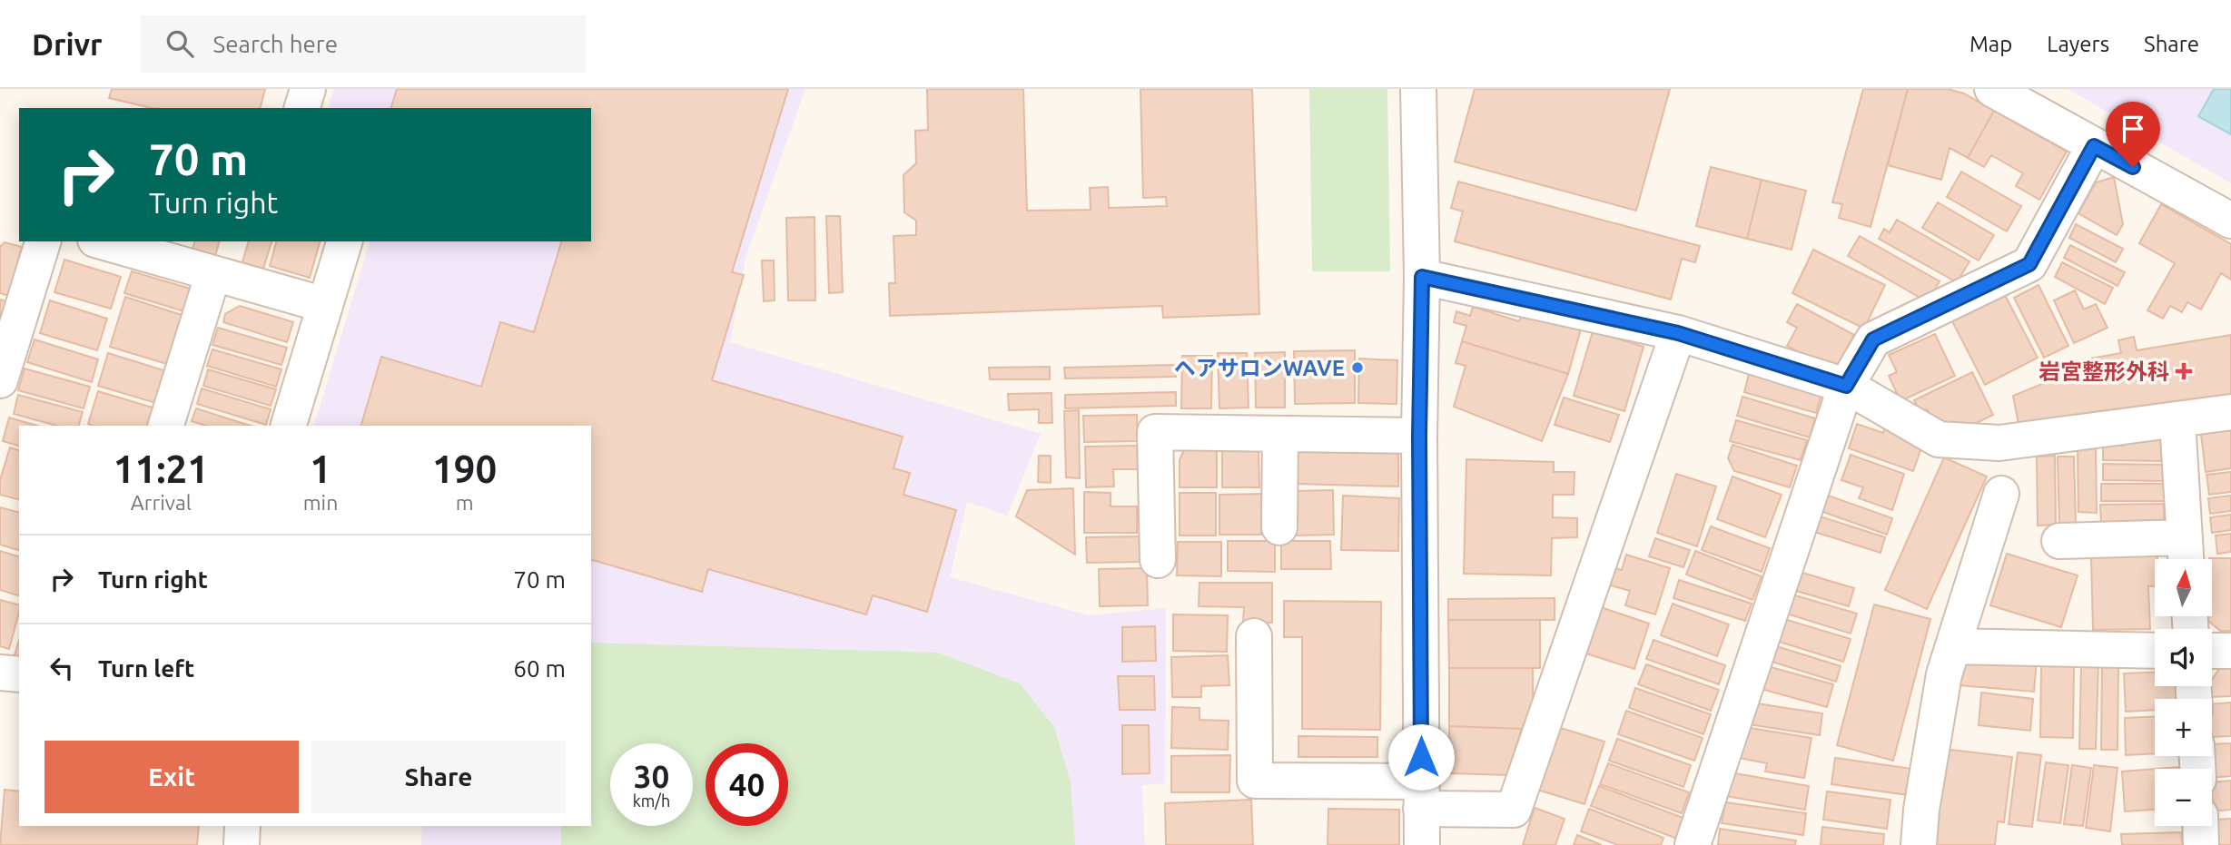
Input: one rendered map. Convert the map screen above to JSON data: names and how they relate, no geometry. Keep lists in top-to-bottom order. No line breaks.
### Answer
{"places":{"other":["ヘアサロンWAVE"],"health":["岩宮整形外科"]},"north":"top","page":{"header":"Drivr","search":"Search here","nav":["Map","Layers","Share"],"turn":["70 m","Turn right"],"eta":["11:21","Arrival","1","min","190","m"],"list":[{"name":"Turn right","value":"70 m"},{"name":"Turn left","value":"60 m"}],"map_buttons":["+","−"],"buttons":["Exit","Share"],"speed":"30 km/h","limit":"40"}}
